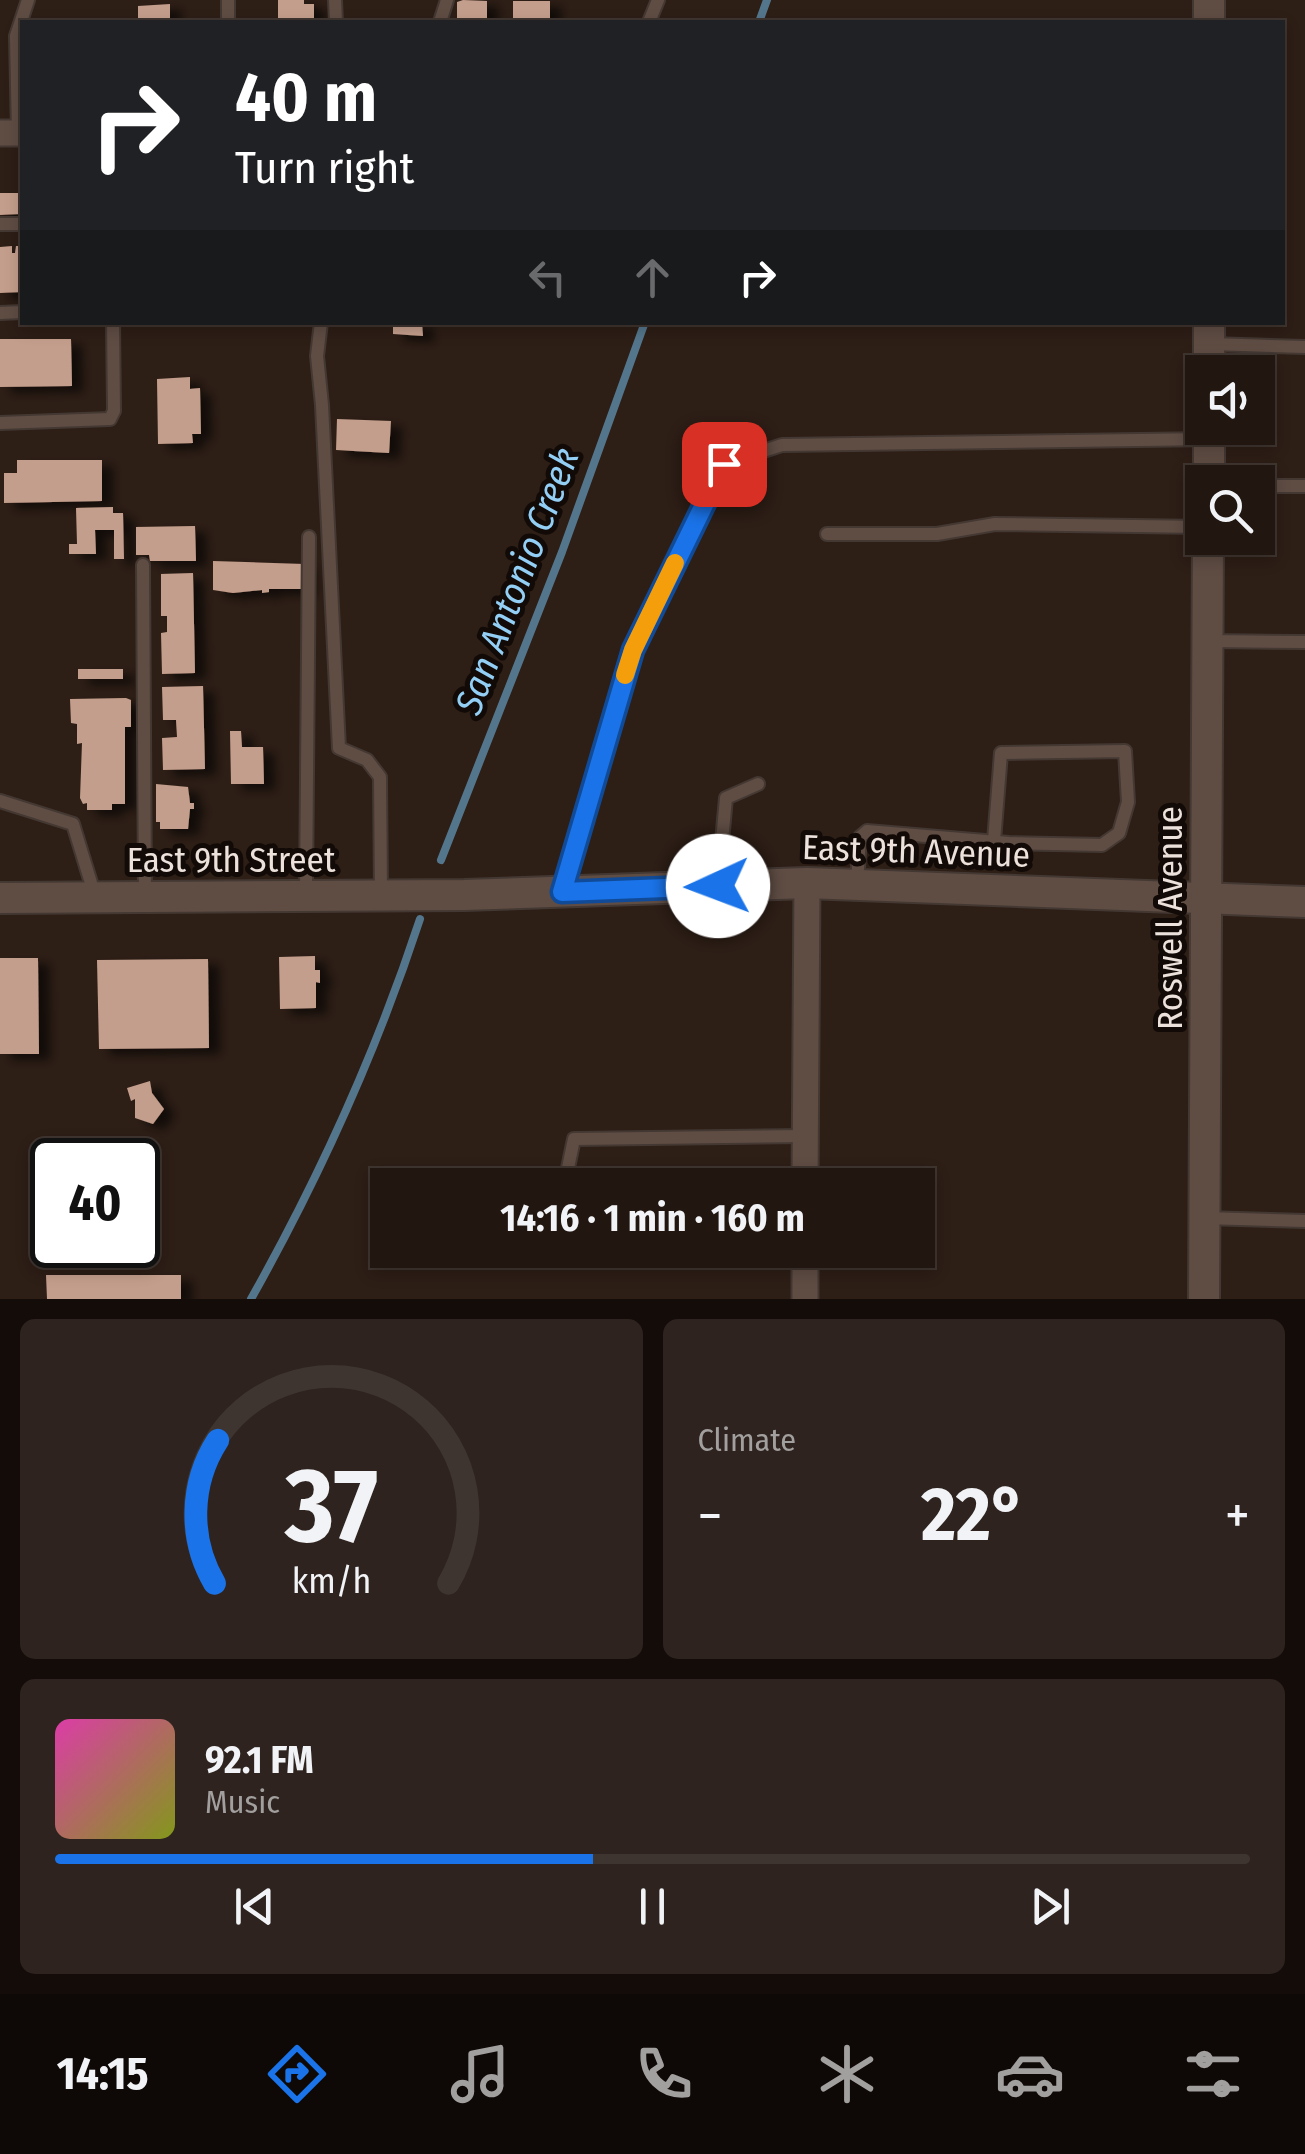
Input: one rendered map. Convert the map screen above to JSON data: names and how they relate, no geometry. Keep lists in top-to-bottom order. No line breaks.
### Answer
{"streets":{"street":["East 9th Avenue","East 9th Street","Roswell Avenue"]},"crossings":[["East 9th Avenue","East 9th Street"],["East 9th Avenue","Roswell Avenue"]],"water":["San Antonio Creek"],"page":{"turn":["40 m","Turn right"],"limit":"40","trip":"14:16 · 1 min · 160 m","tile":"Climate","heat":["−","22°","+"],"song":["92.1 FM","Music"],"tabs":"14:15","gauge":["37","km/h"]}}
